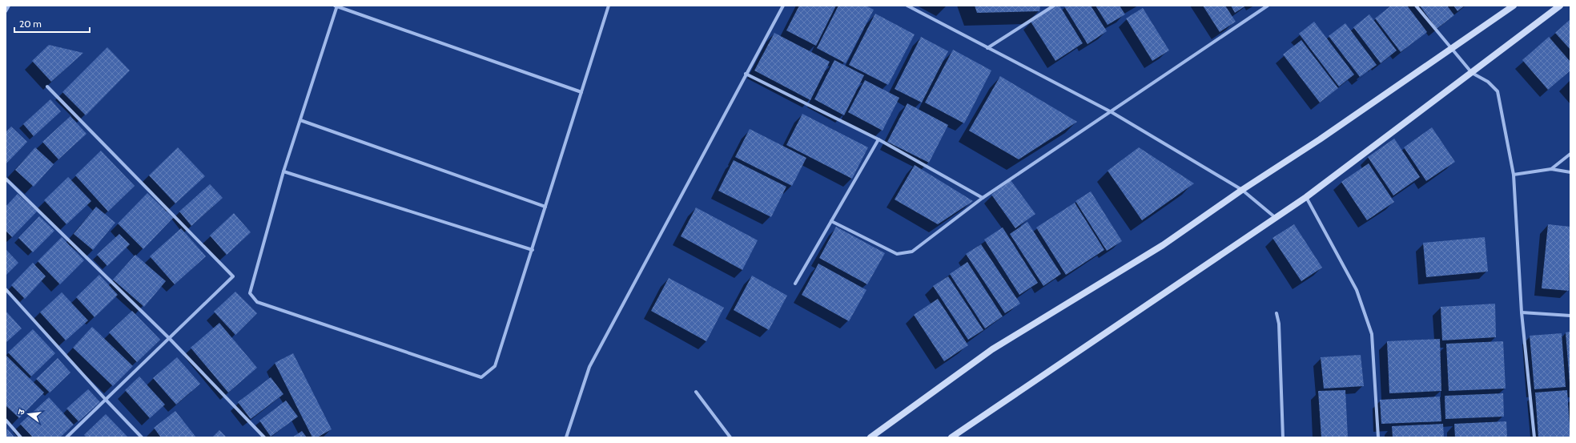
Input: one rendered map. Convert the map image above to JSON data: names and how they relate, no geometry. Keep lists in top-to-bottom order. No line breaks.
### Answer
{"scale_bar":"20 m","north":"left"}
